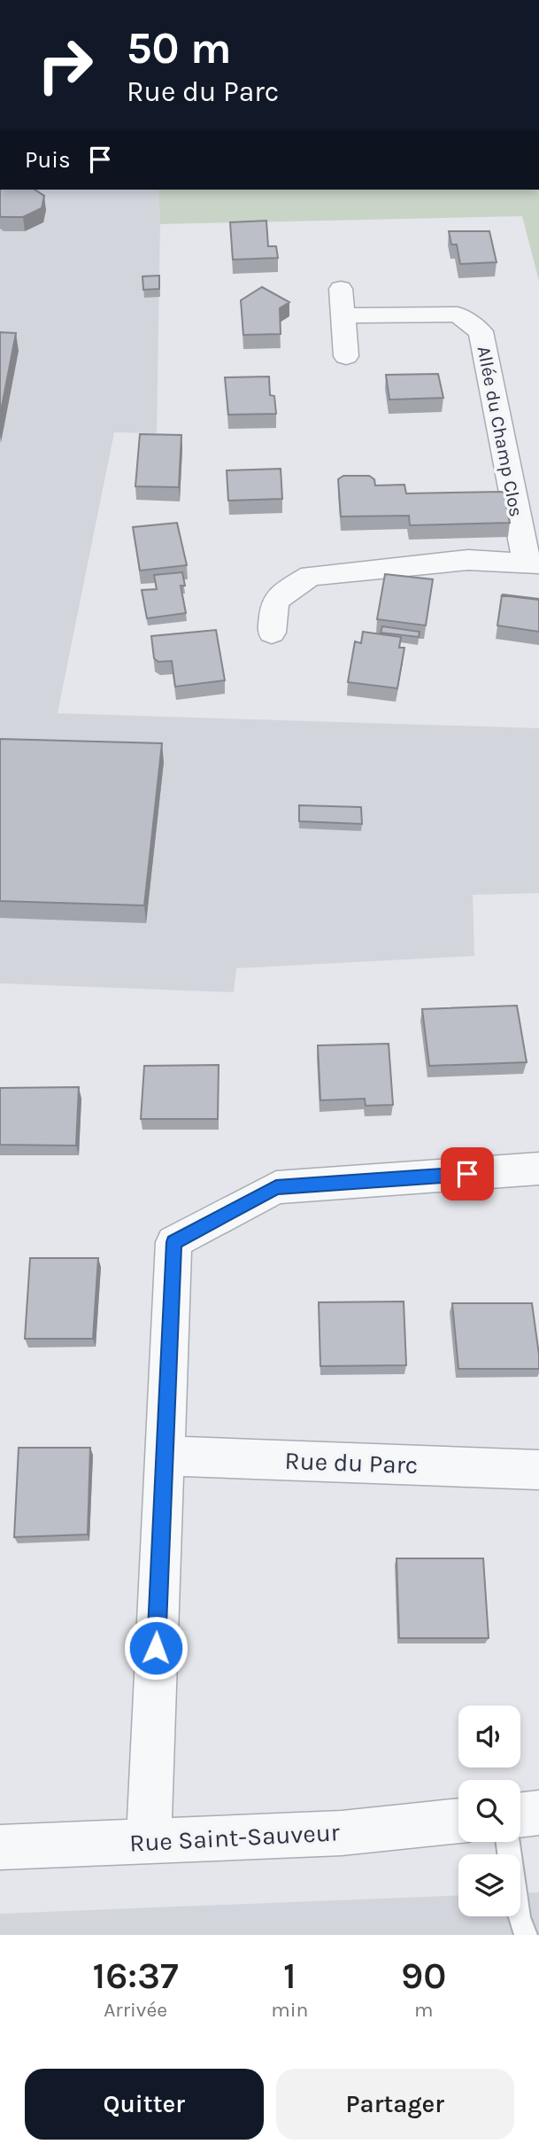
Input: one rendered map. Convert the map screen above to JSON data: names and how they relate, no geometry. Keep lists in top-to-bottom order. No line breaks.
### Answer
{"streets":{"street":["Allée du Champ Clos","Rue du Parc","Rue Saint-Sauveur"]},"page":{"turn":["50 m","Rue du Parc"],"then":"Puis","eta":["16:37","Arrivée","1","min","90","m"],"buttons":["Quitter","Partager"]}}
